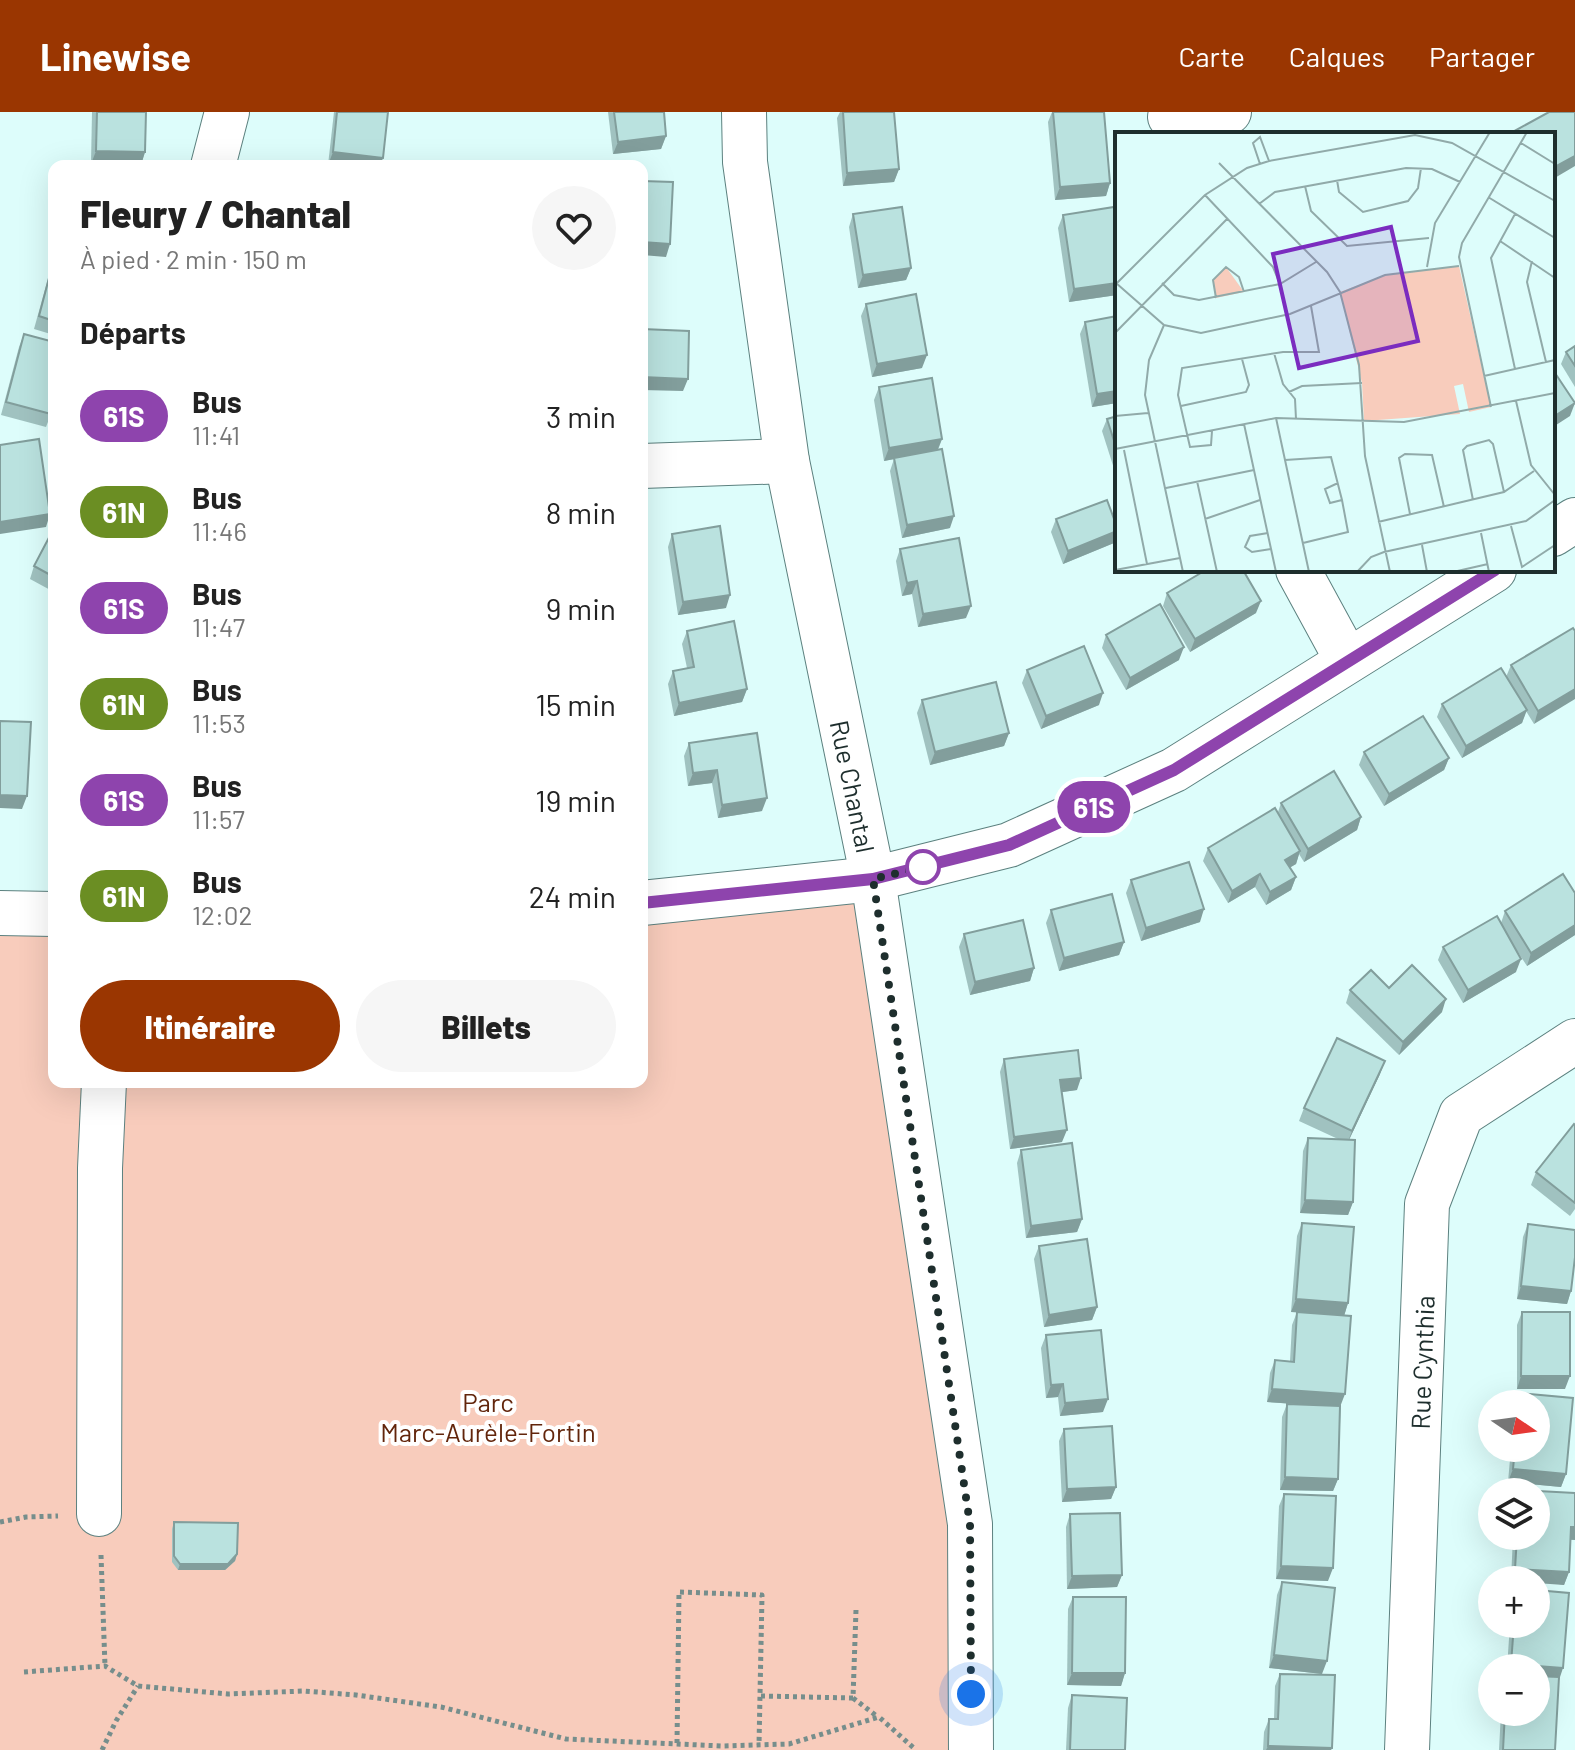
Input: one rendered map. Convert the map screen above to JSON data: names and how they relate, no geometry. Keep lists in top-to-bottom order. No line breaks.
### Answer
{"streets":{"street":["Rue Chantal","Rue Cynthia"]},"parks":["Parc Marc-Aurèle-Fortin"],"lines":["bus line 61S"],"north":"right","page":{"header":"Linewise","nav":["Carte","Calques","Partager"],"on_map":"61S","heading":[["Fleury / Chantal","À pied · 2 min · 150 m"],"Départs"],"list":[{"mark":"61S","name":"Bus","note":"11:41","value":"3 min"},{"mark":"61N","name":"Bus","note":"11:46","value":"8 min"},{"mark":"61S","name":"Bus","note":"11:47","value":"9 min"},{"mark":"61N","name":"Bus","note":"11:53","value":"15 min"},{"mark":"61S","name":"Bus","note":"11:57","value":"19 min"},{"mark":"61N","name":"Bus","note":"12:02","value":"24 min"}],"buttons":["Itinéraire","Billets"],"map_buttons":["+","−"]}}
